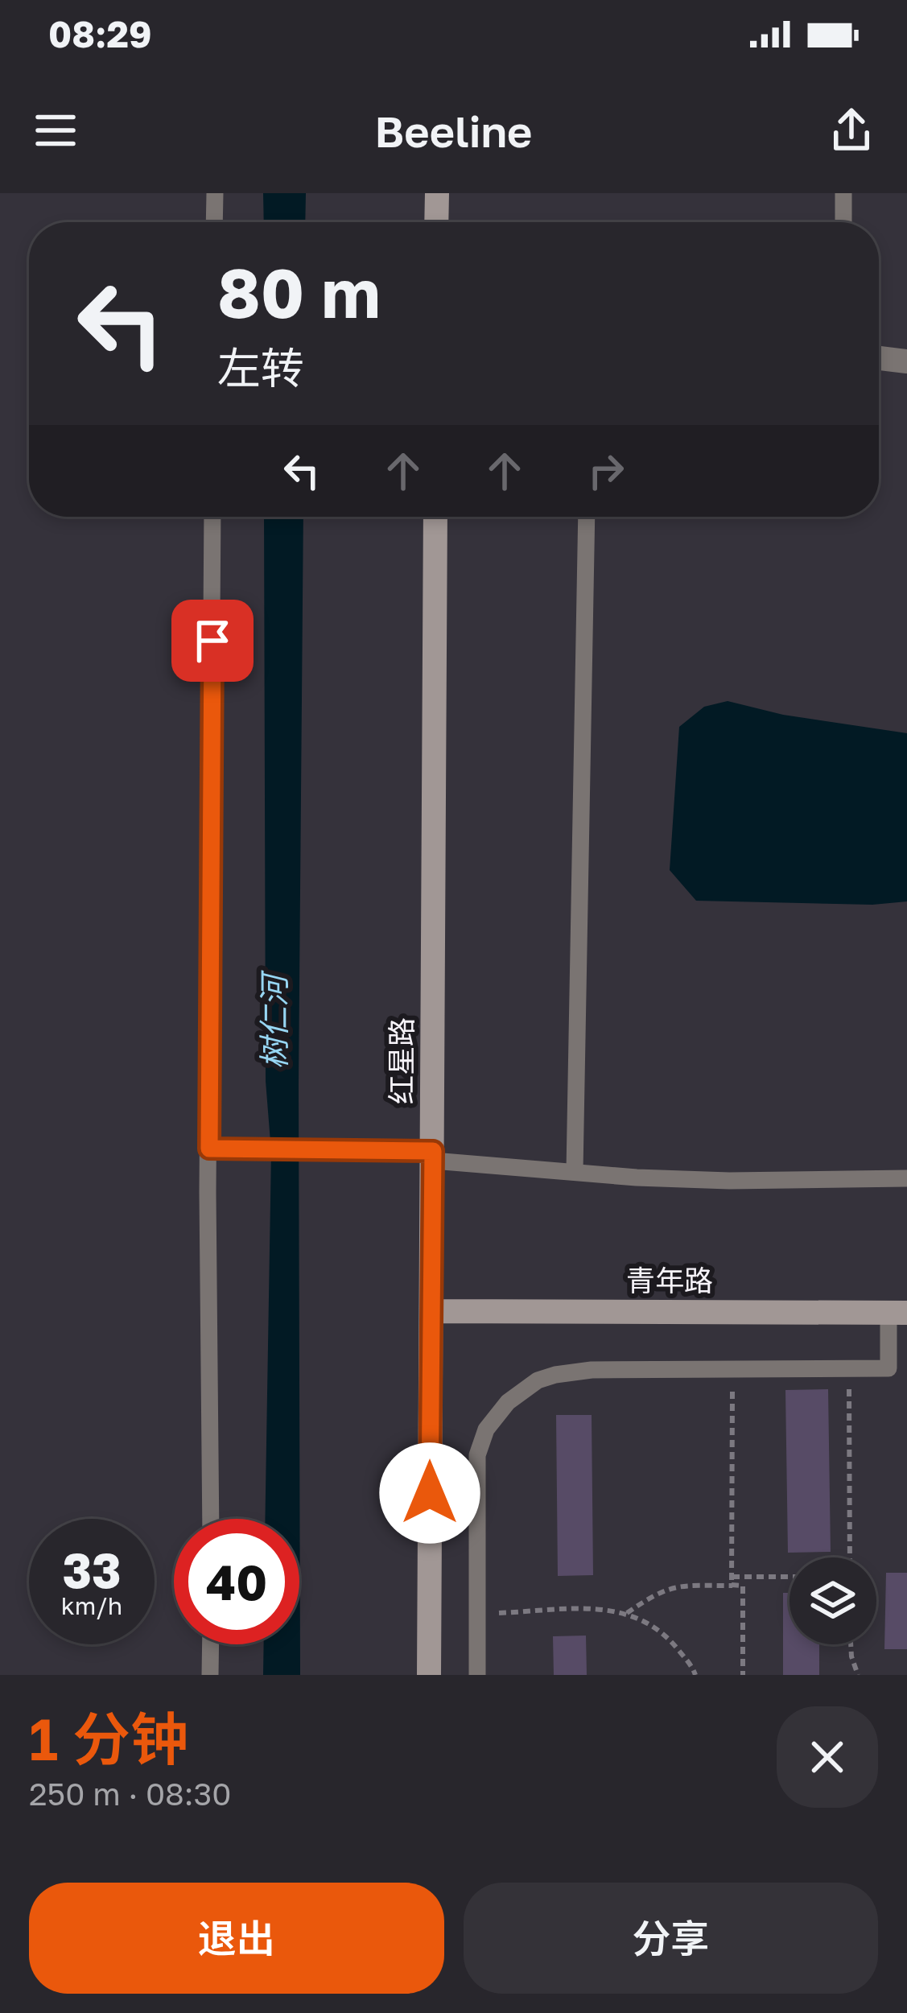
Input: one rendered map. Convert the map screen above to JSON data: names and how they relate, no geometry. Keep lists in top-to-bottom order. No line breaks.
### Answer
{"streets":{"street":["红星路","青年路"]},"crossings":[["红星路","青年路"]],"water":["树仁河"],"page":{"status":"08:29","header":"Beeline","turn":["80 m","左转"],"speed":"33 km/h","limit":"40","heading":["1 分钟","250 m · 08:30"],"buttons":["退出","分享"]}}
